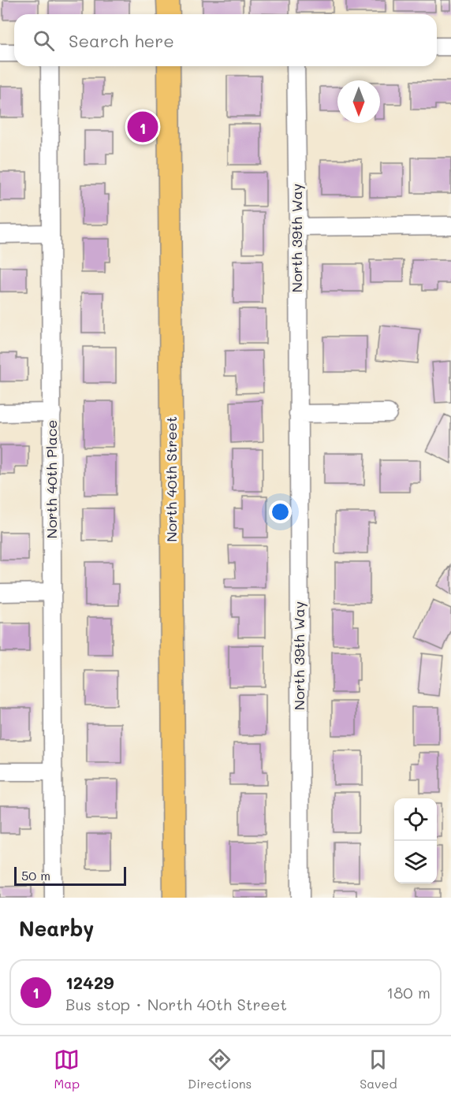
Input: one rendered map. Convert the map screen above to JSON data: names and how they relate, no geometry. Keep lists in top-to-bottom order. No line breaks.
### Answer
{"streets":{"main road":["North 40th Street"],"street":["North 39th Way","North 40th Place"]},"scale_bar":"50 m","north":"bottom","page":{"search":"Search here","pins":"1","scale":"50 m","heading":"Nearby","list":[{"mark":"1","name":"12429","note":"Bus stop · North 40th Street","value":"180 m"}],"nav":["Map","Directions","Saved"]}}
